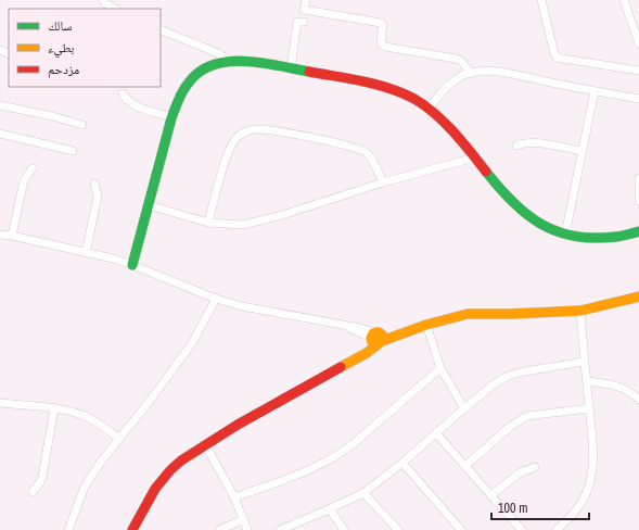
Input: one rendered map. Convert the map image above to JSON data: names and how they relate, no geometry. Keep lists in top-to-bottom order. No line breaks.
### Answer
{"legend":["سالك","بطيء","مزدحم"],"scale_bar":"100 m"}
